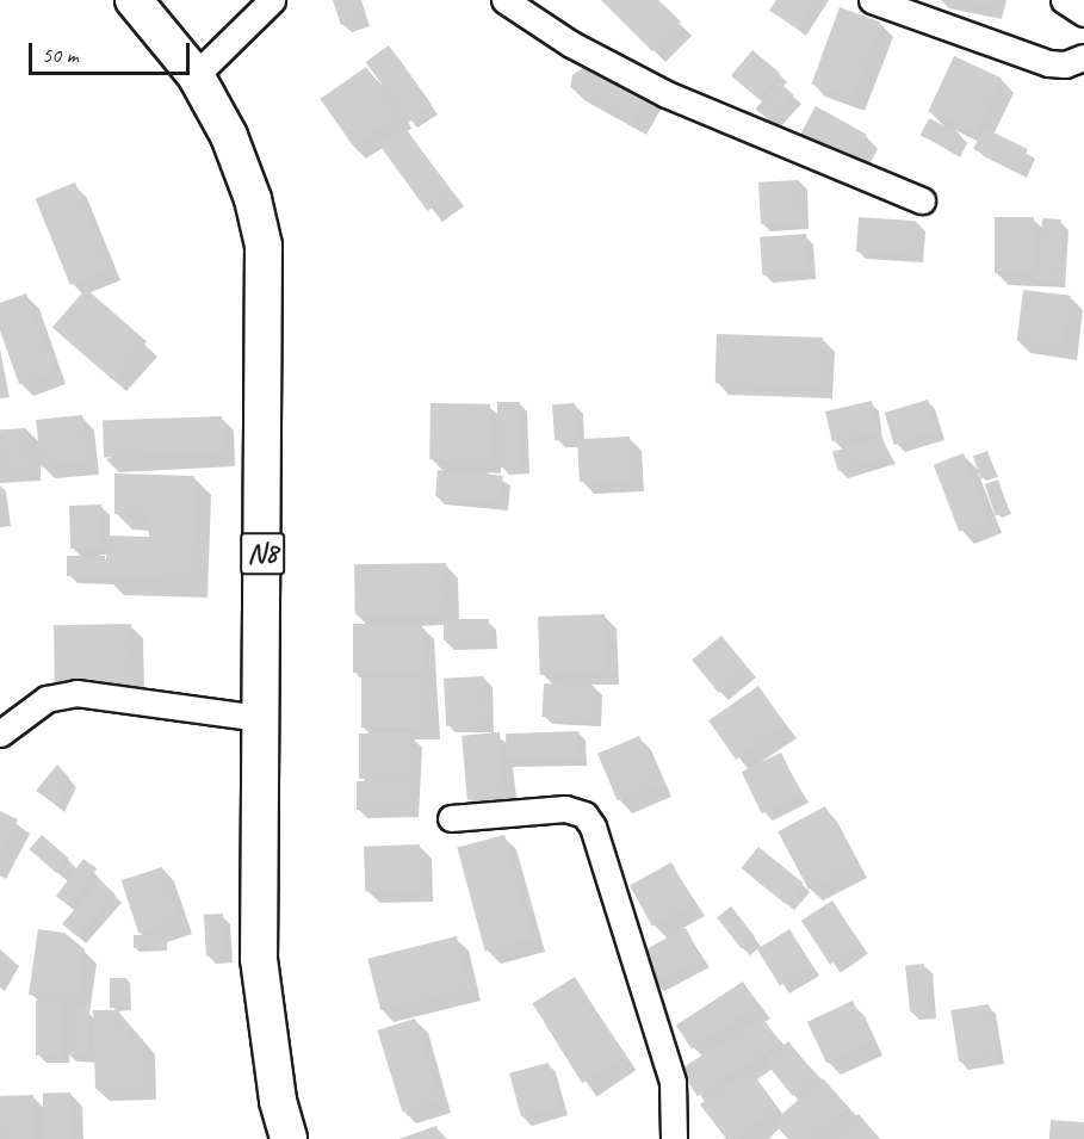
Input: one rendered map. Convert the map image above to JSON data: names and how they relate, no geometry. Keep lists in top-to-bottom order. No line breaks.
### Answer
{"streets":{"highway":["N8"]},"scale_bar":"50 m"}
